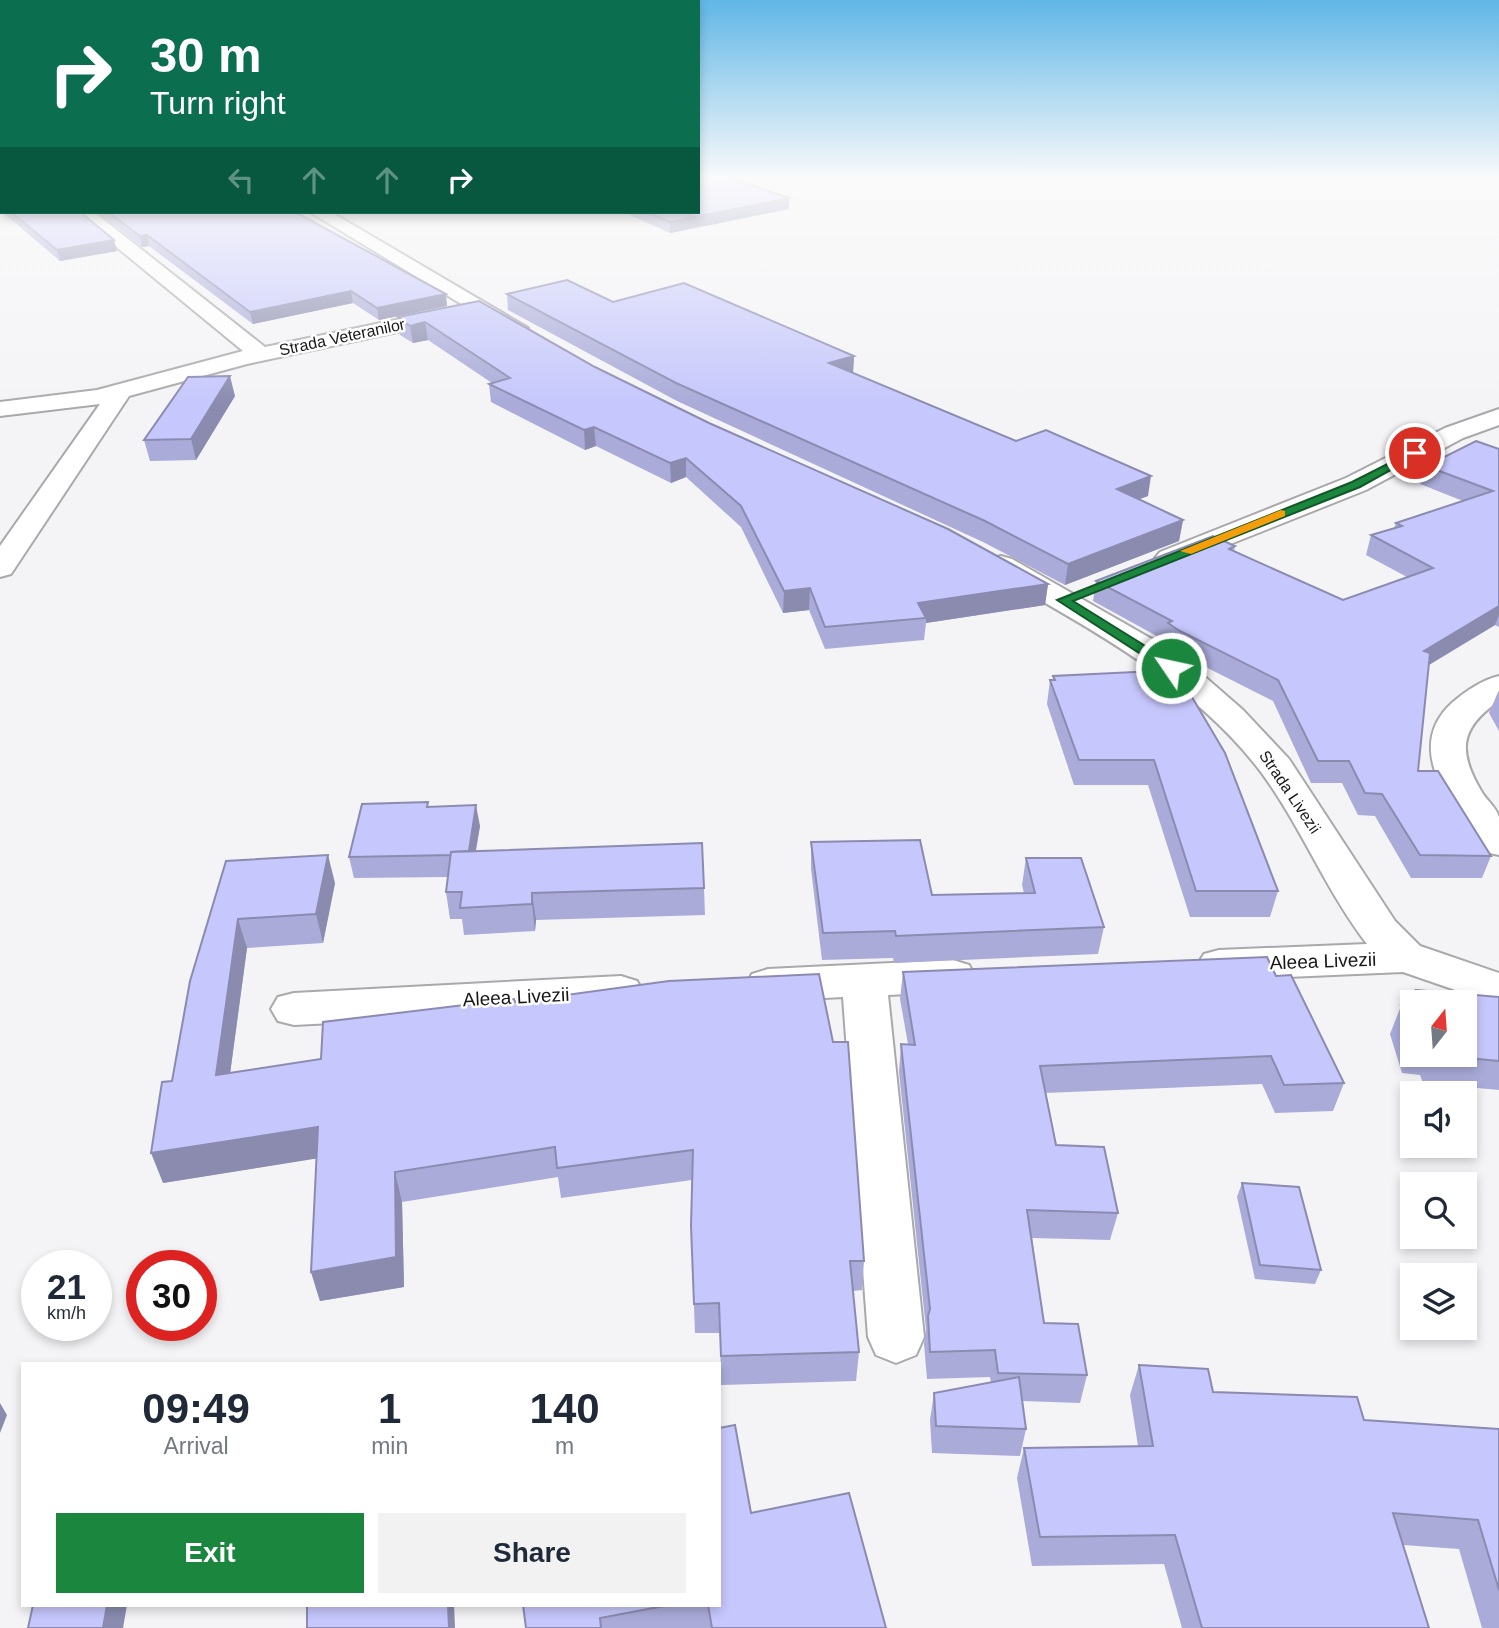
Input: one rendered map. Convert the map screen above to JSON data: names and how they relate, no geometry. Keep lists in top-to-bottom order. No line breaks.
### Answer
{"streets":{"street":["Strada Veteranilor","Strada Livezii","Aleea Livezii"]},"crossings":[["Strada Livezii","Aleea Livezii"]],"north":"top","page":{"turn":["30 m","Turn right"],"speed":"21 km/h","limit":"30","eta":["09:49","Arrival","1","min","140","m"],"buttons":["Exit","Share"]}}
